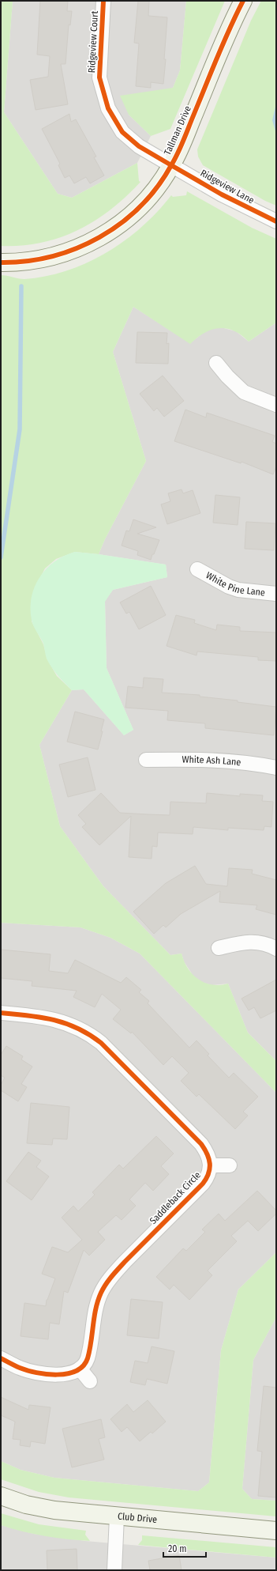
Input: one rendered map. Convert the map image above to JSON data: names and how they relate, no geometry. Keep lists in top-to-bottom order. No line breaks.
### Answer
{"streets":{"street":["Ridgeview Court","Tallman Drive","Ridgeview Lane","White Pine Lane","White Ash Lane","Saddleback Circle","Club Drive"]},"crossings":[["Ridgeview Court","Tallman Drive"],["Ridgeview Court","Ridgeview Lane"],["Tallman Drive","Ridgeview Lane"]],"scale_bar":"20 m"}
